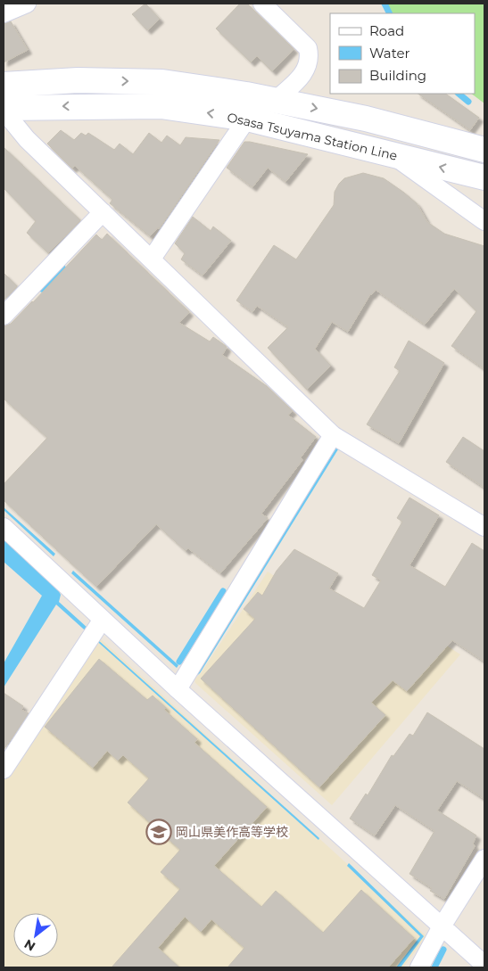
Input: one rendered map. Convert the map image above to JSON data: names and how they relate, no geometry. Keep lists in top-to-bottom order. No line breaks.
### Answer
{"streets":{"main road":["Osasa Tsuyama Station Line"]},"places":{"school or university":["岡山県美作高等学校"]},"legend":["Road","Water","Building"],"north":"bottom left"}
